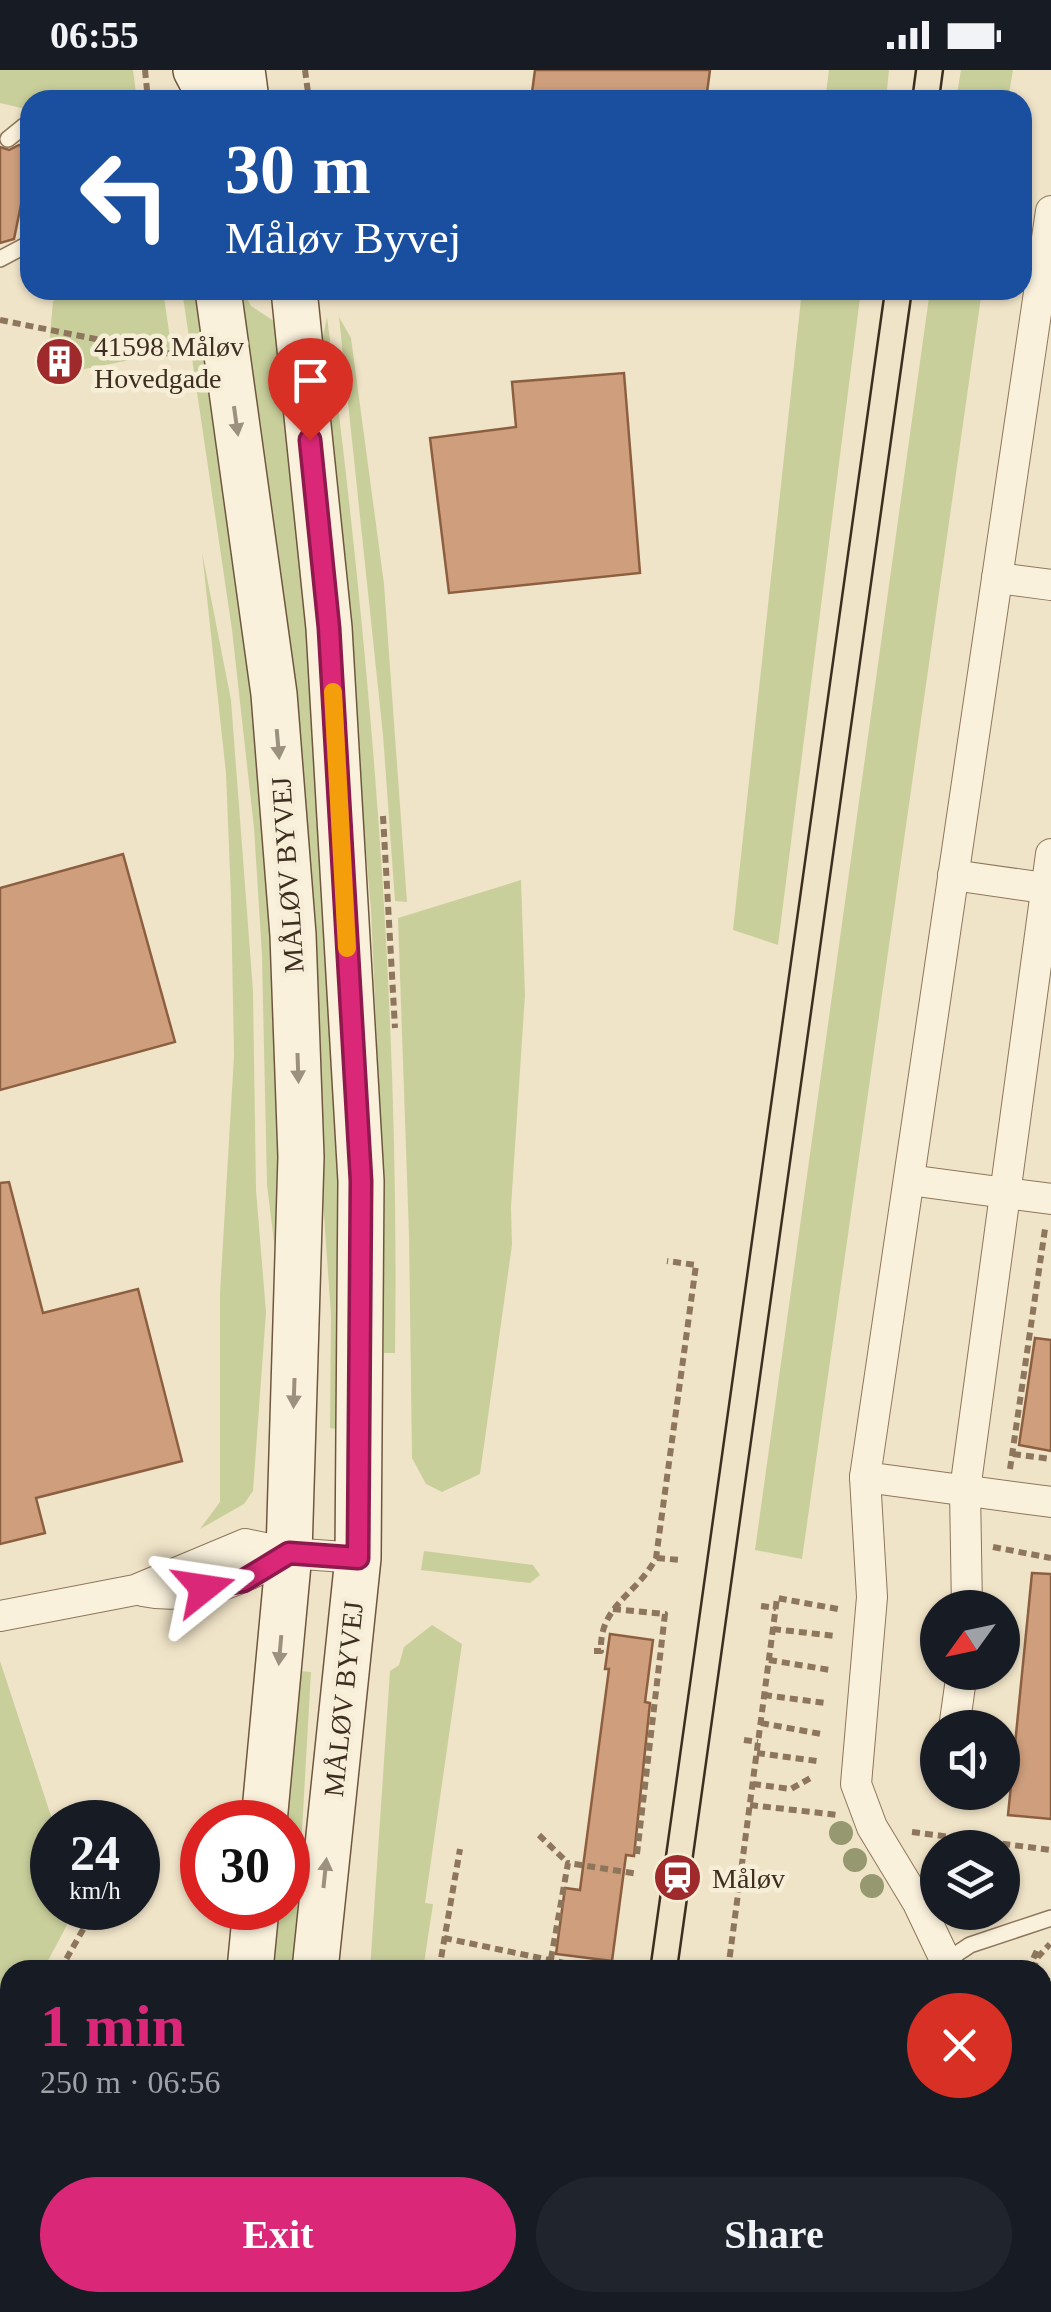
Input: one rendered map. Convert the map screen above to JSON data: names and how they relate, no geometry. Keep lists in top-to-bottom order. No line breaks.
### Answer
{"streets":{"main road":["MÅLØV BYVEJ"]},"places":{"building":["41598 Måløv Hovedgade"],"station":["Måløv"]},"north":"bottom left","page":{"status":"06:55","turn":["30 m","Måløv Byvej"],"speed":"24 km/h","limit":"30","heading":["1 min","250 m · 06:56"],"buttons":["Exit","Share"]}}
